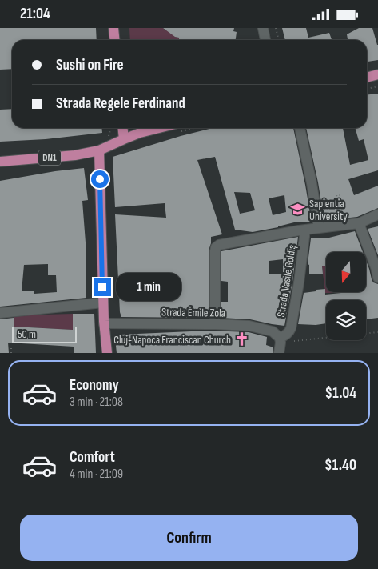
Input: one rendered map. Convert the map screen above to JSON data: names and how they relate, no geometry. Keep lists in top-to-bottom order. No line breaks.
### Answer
{"streets":{"main road":["DN1"],"street":["Strada Vasile Goldiș","Strada Émile Zola"]},"crossings":[["Strada Vasile Goldiș","Strada Émile Zola"]],"places":{"school or university":["Sapientia University"],"church":["Cluj-Napoca Franciscan Church"]},"scale_bar":"50 m","north":"bottom","page":{"status":"21:04","banner":["Sushi on Fire","Strada Regele Ferdinand"],"bubble":"1 min","scale":"50 m","list":[{"name":"Economy","note":"3 min · 21:08","value":"$1.04"},{"name":"Comfort","note":"4 min · 21:09","value":"$1.40"}],"buttons":"Confirm"}}
